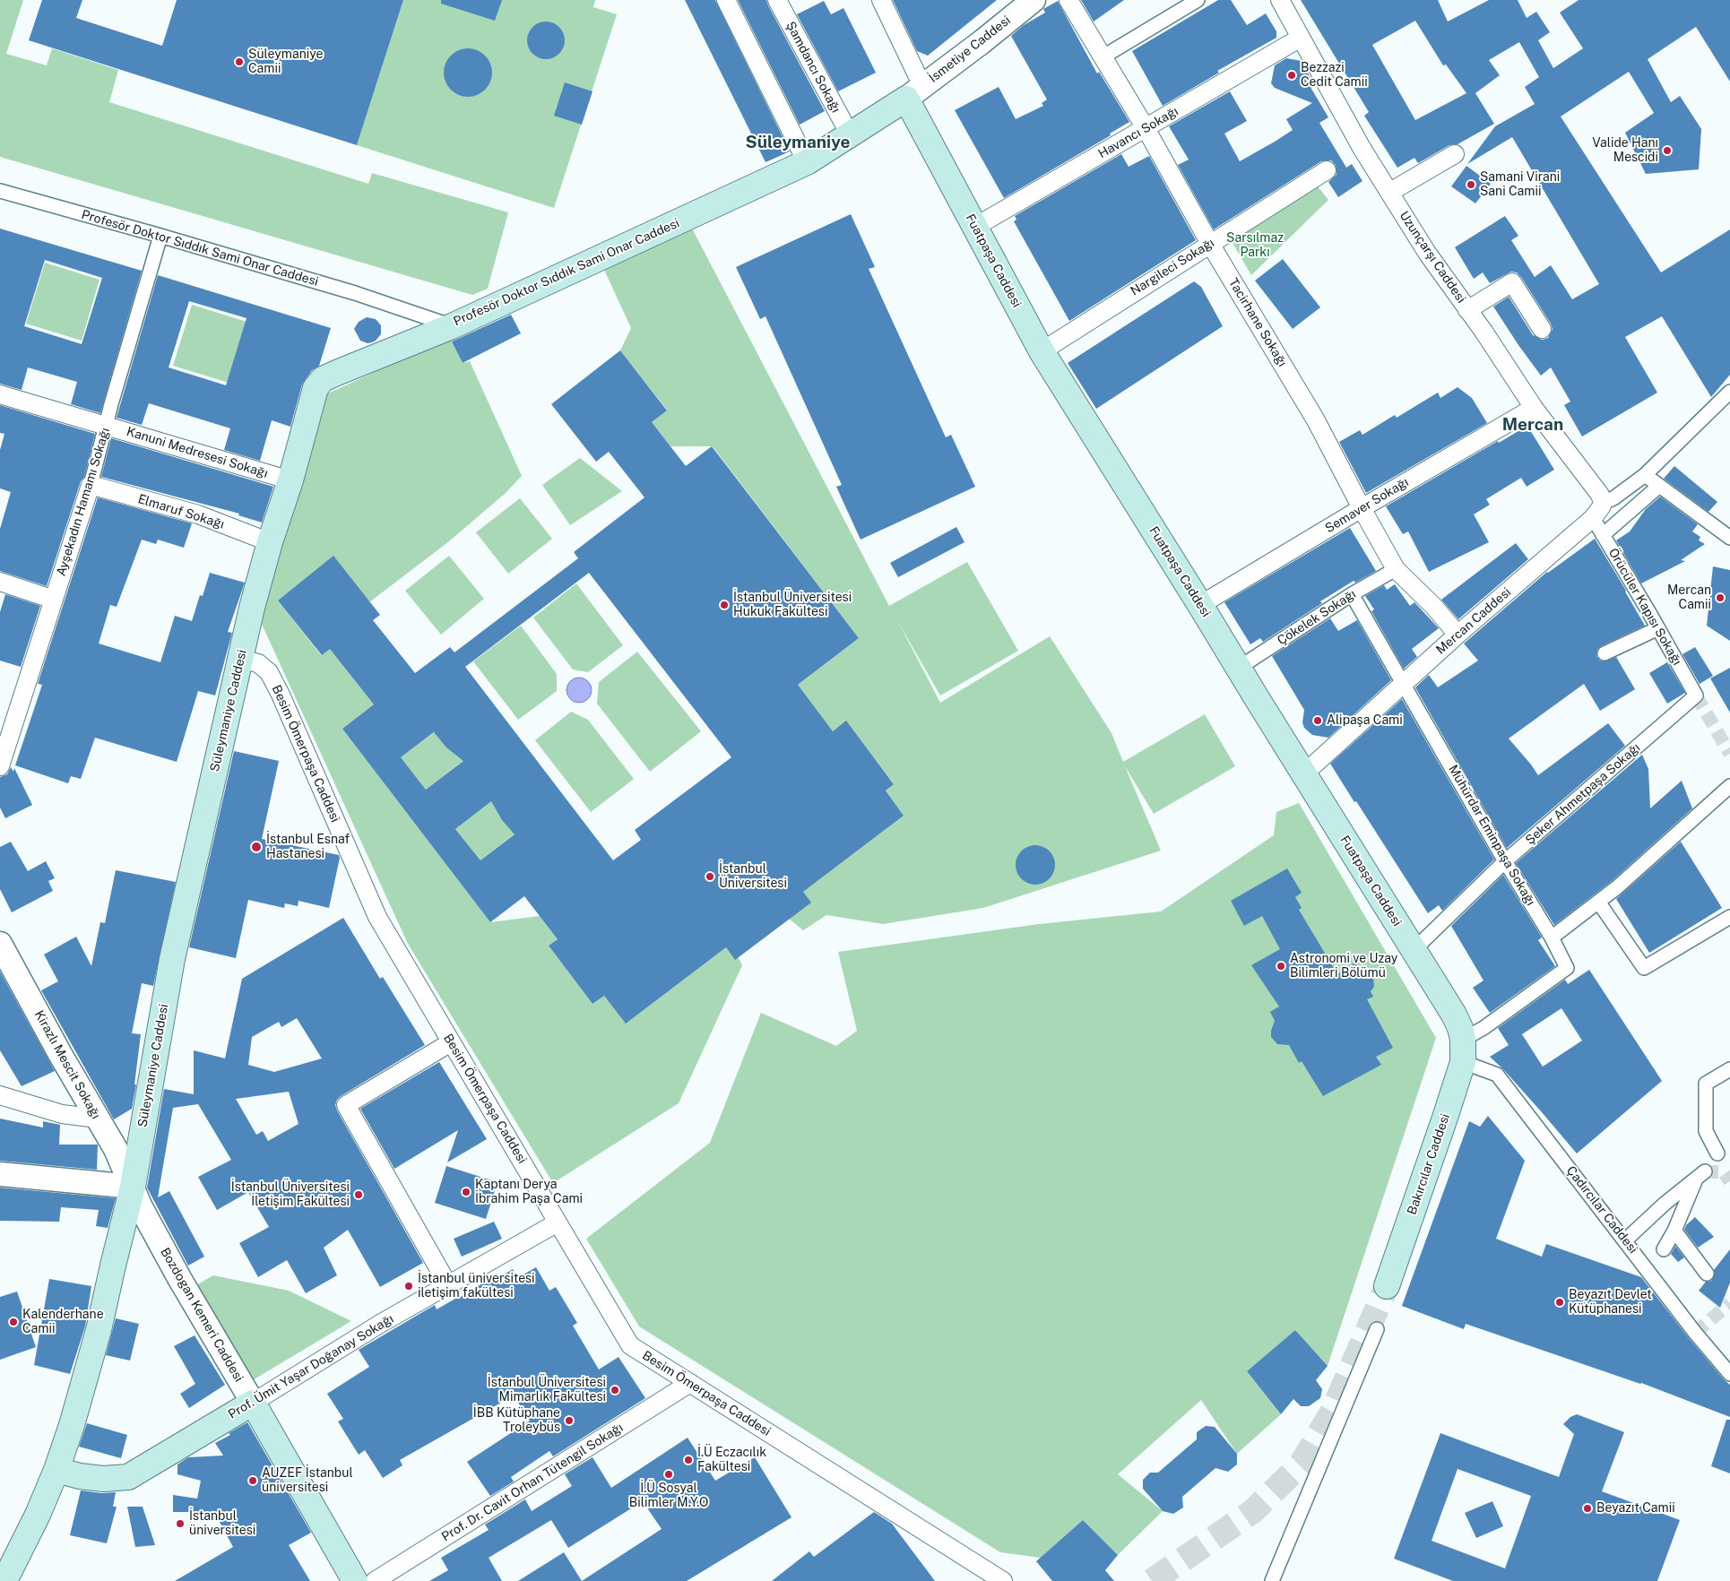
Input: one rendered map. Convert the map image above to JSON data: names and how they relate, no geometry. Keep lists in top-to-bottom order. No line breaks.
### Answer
{"streets":{"main road":["Profesör Doktor Sıddık Sami Onar Caddesi","Fuatpaşa Caddesi","Süleymaniye Caddesi","Bakırcılar Caddesi","Bozdogan Kemeri Caddesi","Prof. Ümit Yaşar Doğanay Sokağı"],"street":["İsmetiye Caddesi","Şamdancı Sokağı","Havancı Sokağı","Uzunçarşı Caddesi","Nargileci Sokağı","Tacirhane Sokağı","Kanuni Medresesi Sokağı","Ayşekadın Hamamı Sokağı","Semaver Sokağı","Elmaruf Sokağı","Örücüler Kapısı Sokağı","Çökelek Sokağı","Mercan Caddesi","Besim Ömerpaşa Caddesi","Şeker Ahmetpaşa Sokağı","Mühürdar Eminpaşa Sokağı","Kirazlı Mescit Sokağı","Çadırcılar Caddesi","Prof. Dr. Cavit Orhan Tütengil Sokağı"]},"crossings":[["İsmetiye Caddesi","Profesör Doktor Sıddık Sami Onar Caddesi"],["İsmetiye Caddesi","Fuatpaşa Caddesi"],["Şamdancı Sokağı","Profesör Doktor Sıddık Sami Onar Caddesi"],["Havancı Sokağı","Uzunçarşı Caddesi"],["Havancı Sokağı","Fuatpaşa Caddesi"],["Havancı Sokağı","Tacirhane Sokağı"],["Profesör Doktor Sıddık Sami Onar Caddesi","Fuatpaşa Caddesi"],["Profesör Doktor Sıddık Sami Onar Caddesi","Ayşekadın Hamamı Sokağı"],["Profesör Doktor Sıddık Sami Onar Caddesi","Süleymaniye Caddesi"],["Uzunçarşı Caddesi","Semaver Sokağı"],["Uzunçarşı Caddesi","Mercan Caddesi"],["Fuatpaşa Caddesi","Nargileci Sokağı"],["Fuatpaşa Caddesi","Semaver Sokağı"],["Fuatpaşa Caddesi","Çökelek Sokağı"],["Fuatpaşa Caddesi","Mercan Caddesi"],["Fuatpaşa Caddesi","Şeker Ahmetpaşa Sokağı"],["Fuatpaşa Caddesi","Mühürdar Eminpaşa Sokağı"],["Fuatpaşa Caddesi","Bakırcılar Caddesi"],["Fuatpaşa Caddesi","Çadırcılar Caddesi"],["Nargileci Sokağı","Tacirhane Sokağı"],["Tacirhane Sokağı","Semaver Sokağı"],["Tacirhane Sokağı","Çökelek Sokağı"],["Tacirhane Sokağı","Mercan Caddesi"],["Kanuni Medresesi Sokağı","Ayşekadın Hamamı Sokağı"],["Kanuni Medresesi Sokağı","Süleymaniye Caddesi"],["Ayşekadın Hamamı Sokağı","Elmaruf Sokağı"],["Elmaruf Sokağı","Süleymaniye Caddesi"],["Örücüler Kapısı Sokağı","Mercan Caddesi"],["Örücüler Kapısı Sokağı","Şeker Ahmetpaşa Sokağı"],["Çökelek Sokağı","Mühürdar Eminpaşa Sokağı"],["Mercan Caddesi","Mühürdar Eminpaşa Sokağı"],["Süleymaniye Caddesi","Besim Ömerpaşa Caddesi"],["Süleymaniye Caddesi","Kirazlı Mescit Sokağı"],["Süleymaniye Caddesi","Bozdogan Kemeri Caddesi"],["Süleymaniye Caddesi","Prof. Ümit Yaşar Doğanay Sokağı"],["Besim Ömerpaşa Caddesi","Prof. Ümit Yaşar Doğanay Sokağı"],["Besim Ömerpaşa Caddesi","Prof. Dr. Cavit Orhan Tütengil Sokağı"],["Şeker Ahmetpaşa Sokağı","Mühürdar Eminpaşa Sokağı"],["Mühürdar Eminpaşa Sokağı","Bakırcılar Caddesi"],["Mühürdar Eminpaşa Sokağı","Çadırcılar Caddesi"],["Kirazlı Mescit Sokağı","Bozdogan Kemeri Caddesi"],["Bakırcılar Caddesi","Çadırcılar Caddesi"],["Bozdogan Kemeri Caddesi","Prof. Ümit Yaşar Doğanay Sokağı"]],"districts":["Süleymaniye","Mercan"],"parks":["Sarsılmaz Parkı"],"places":["Süleymaniye Camii","Bezzazi Cedit Camii","Valide Hanı Mescidi","Samani Virani Sani Camii","Mercan Camii","İstanbul Üniversitesi Hukuk Fakültesi","Alipaşa Cami","İstanbul Esnaf Hastanesi","İstanbul Üniversitesi","Astronomi ve Uzay Bilimleri Bölümü","Kaptanı Derya İbrahim Paşa Cami","İstanbul Üniversitesi İletişim Fakültesi","İstanbul üniversitesi iletişim fakültesi","Beyazıt Devlet Kütüphanesi","Kalenderhane Camii","İstanbul Üniversitesi Mimarlık Fakültesi","İBB Kütüphane Troleybüs","İ.Ü Eczacılık Fakültesi","İ.Ü Sosyal Bilimler M.Y.O","AUZEF İstanbul üniversitesi","Beyazıt Camii","İstanbul üniversitesi"]}
